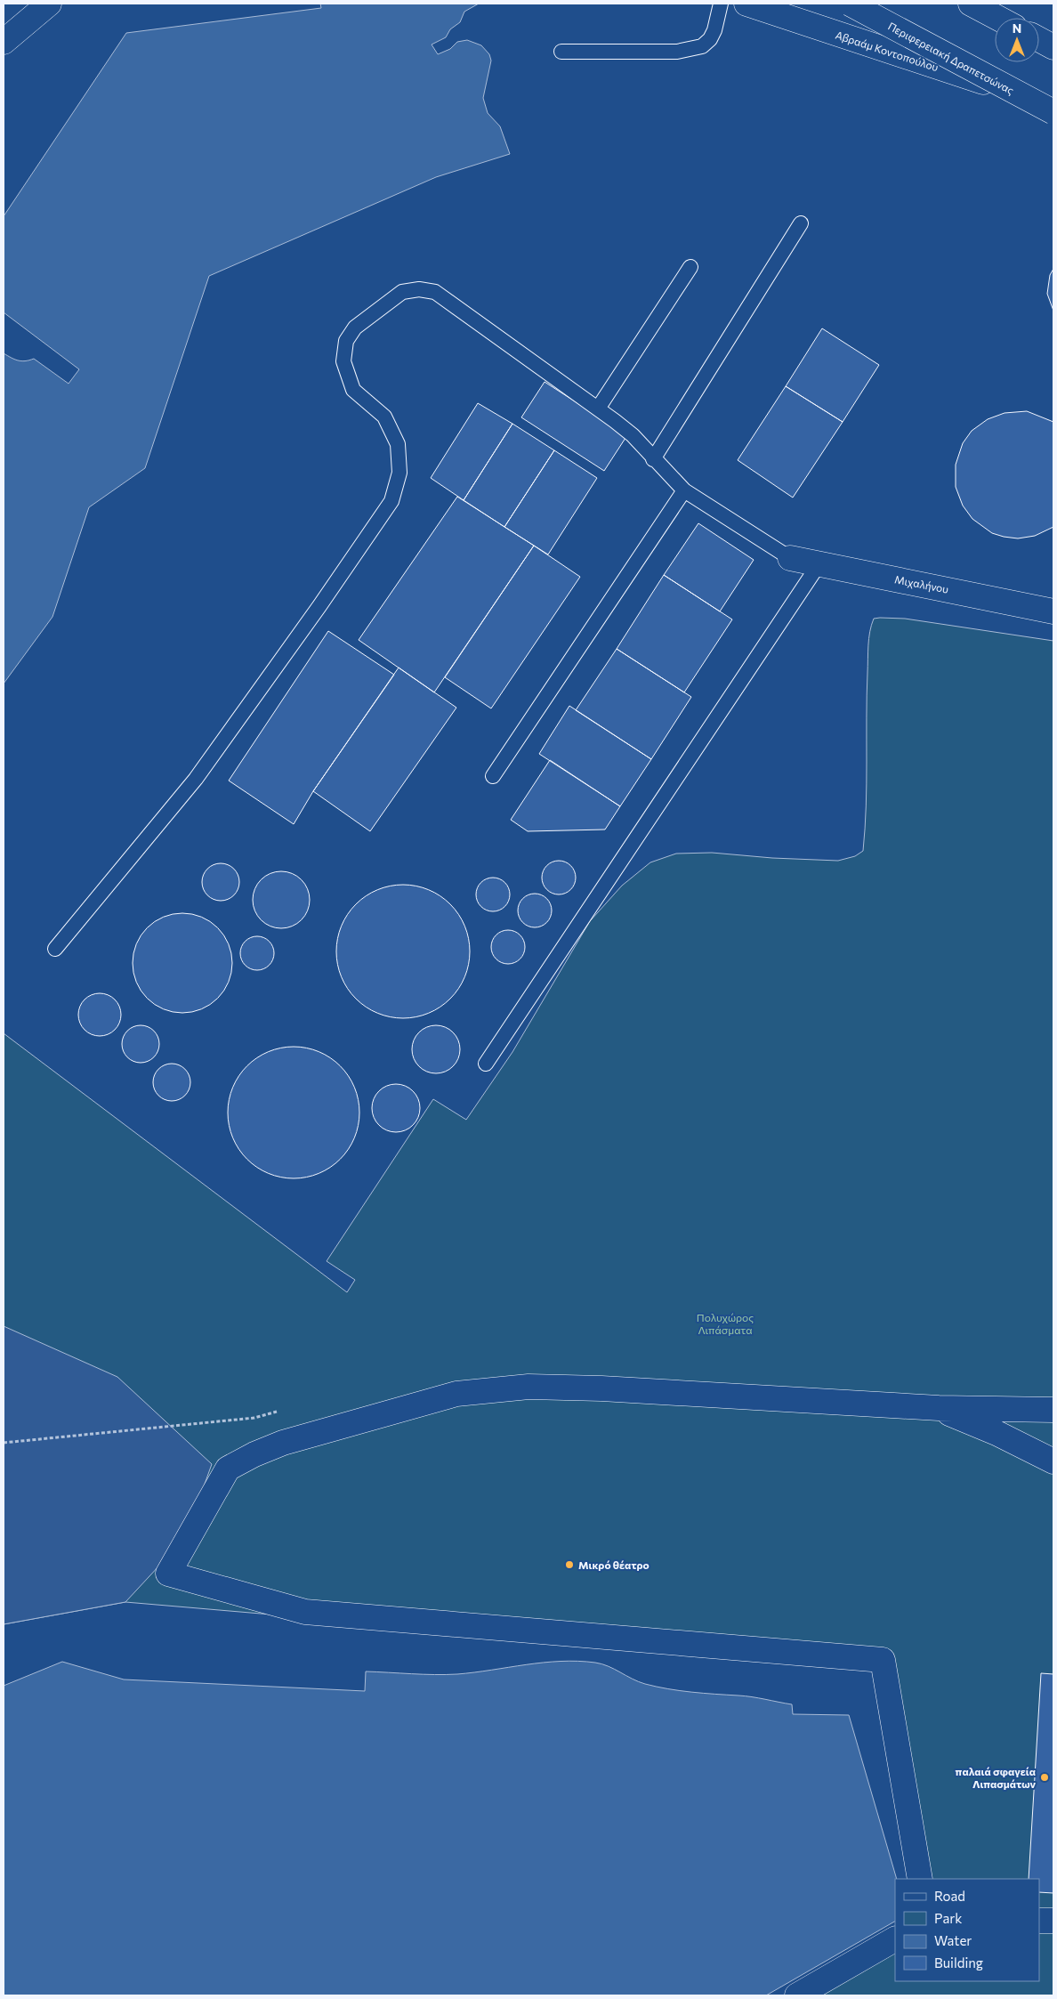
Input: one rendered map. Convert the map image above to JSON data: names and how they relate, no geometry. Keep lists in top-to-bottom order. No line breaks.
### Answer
{"streets":{"street":["Αβραάμ Κοντοπούλου","Περιφερειακή Δραπετσώνας","Μιχαλήνου"]},"parks":["Πολυχώρος Λιπάσματα"],"places":["Μικρό θέατρο","παλαιά σφαγεία Λιπασμάτων"],"legend":["Road","Park","Water","Building"],"north":"top"}
